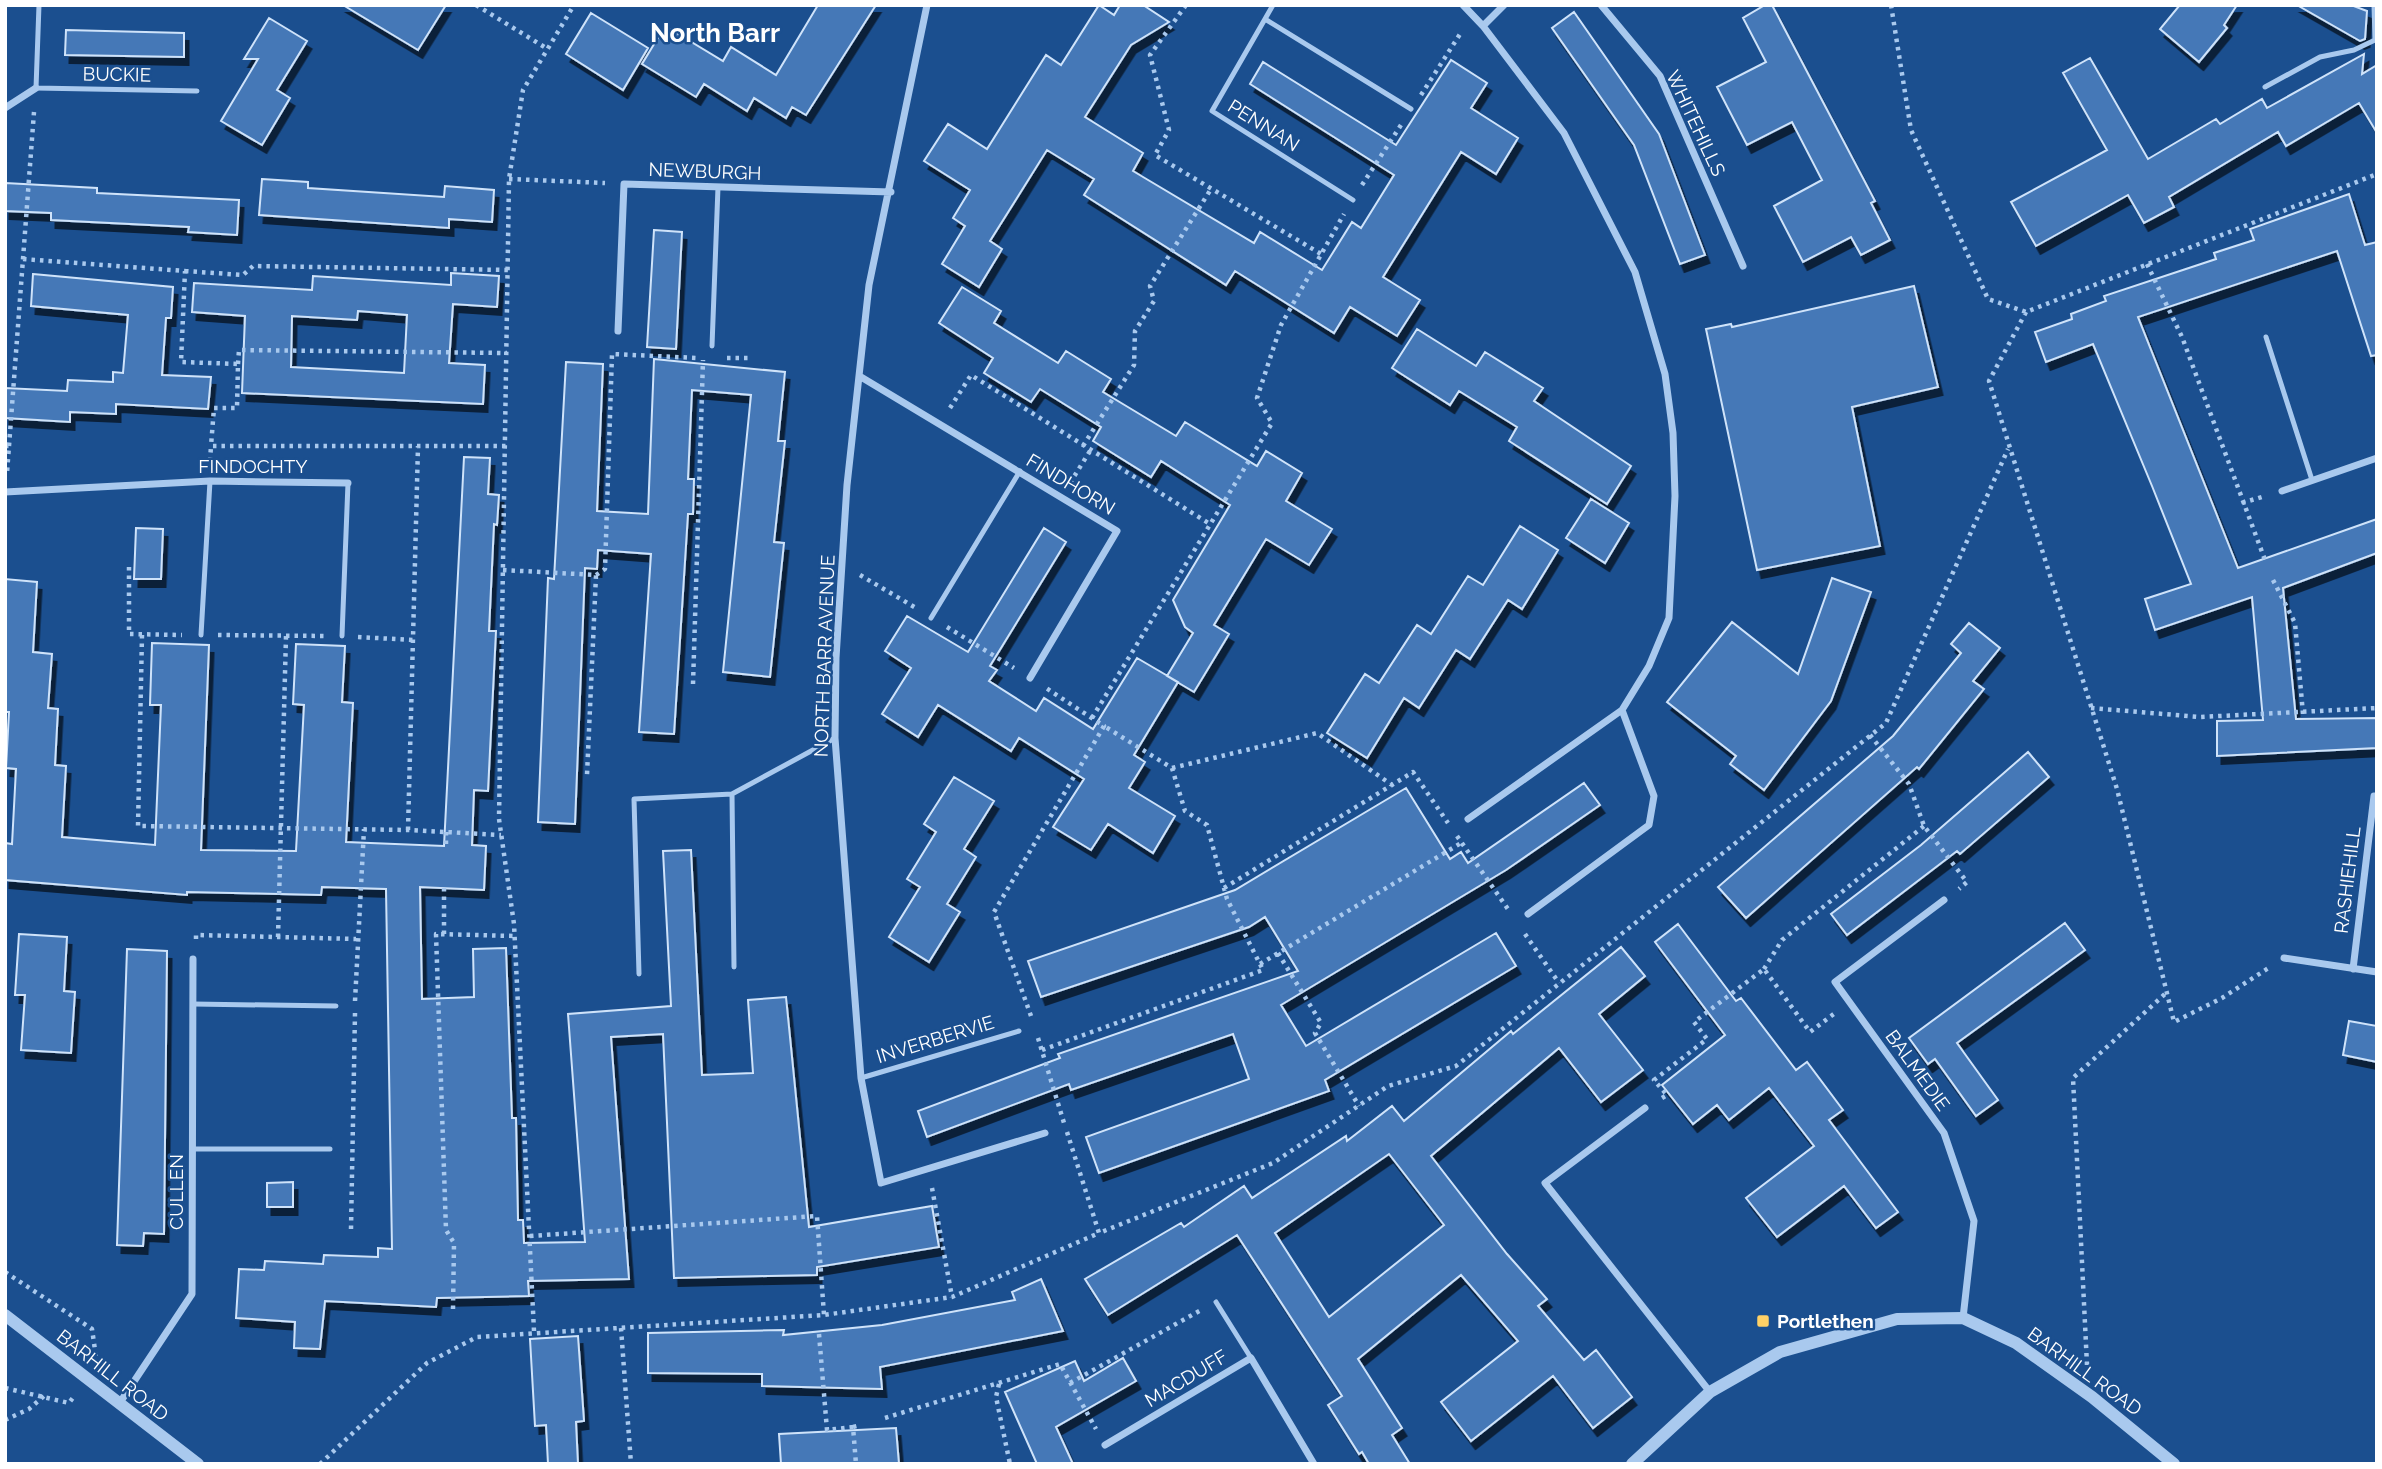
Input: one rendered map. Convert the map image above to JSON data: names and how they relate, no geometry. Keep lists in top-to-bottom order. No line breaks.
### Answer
{"streets":{"street":["WHITEHILLS","NEWBURGH","FINDOCHTY","FINDHORN","NORTH BARR AVENUE","RASHIEHILL","BALMEDIE","CULLEN","BARHILL ROAD","MACDUFF"],"lane":["BUCKIE","PENNAN","INVERBERVIE"]},"crossings":[["NEWBURGH","NORTH BARR AVENUE"],["FINDHORN","NORTH BARR AVENUE"],["NORTH BARR AVENUE","INVERBERVIE"],["BALMEDIE","BARHILL ROAD"],["CULLEN","BARHILL ROAD"]],"districts":["North Barr"],"places":{"transit":["Portlethen"]}}
